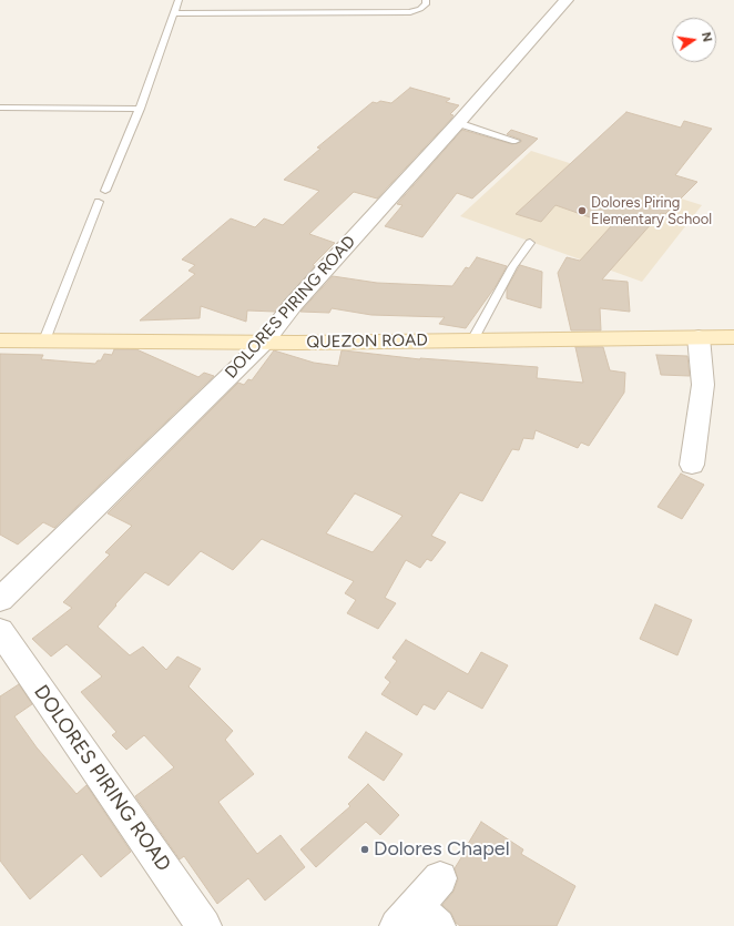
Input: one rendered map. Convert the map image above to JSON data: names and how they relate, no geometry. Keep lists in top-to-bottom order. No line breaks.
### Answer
{"streets":{"main road":["QUEZON ROAD"],"street":["DOLORES PIRING ROAD"]},"crossings":[["DOLORES PIRING ROAD","QUEZON ROAD"]],"places":["Dolores Piring Elementary School","Dolores Chapel"],"north":"right"}
